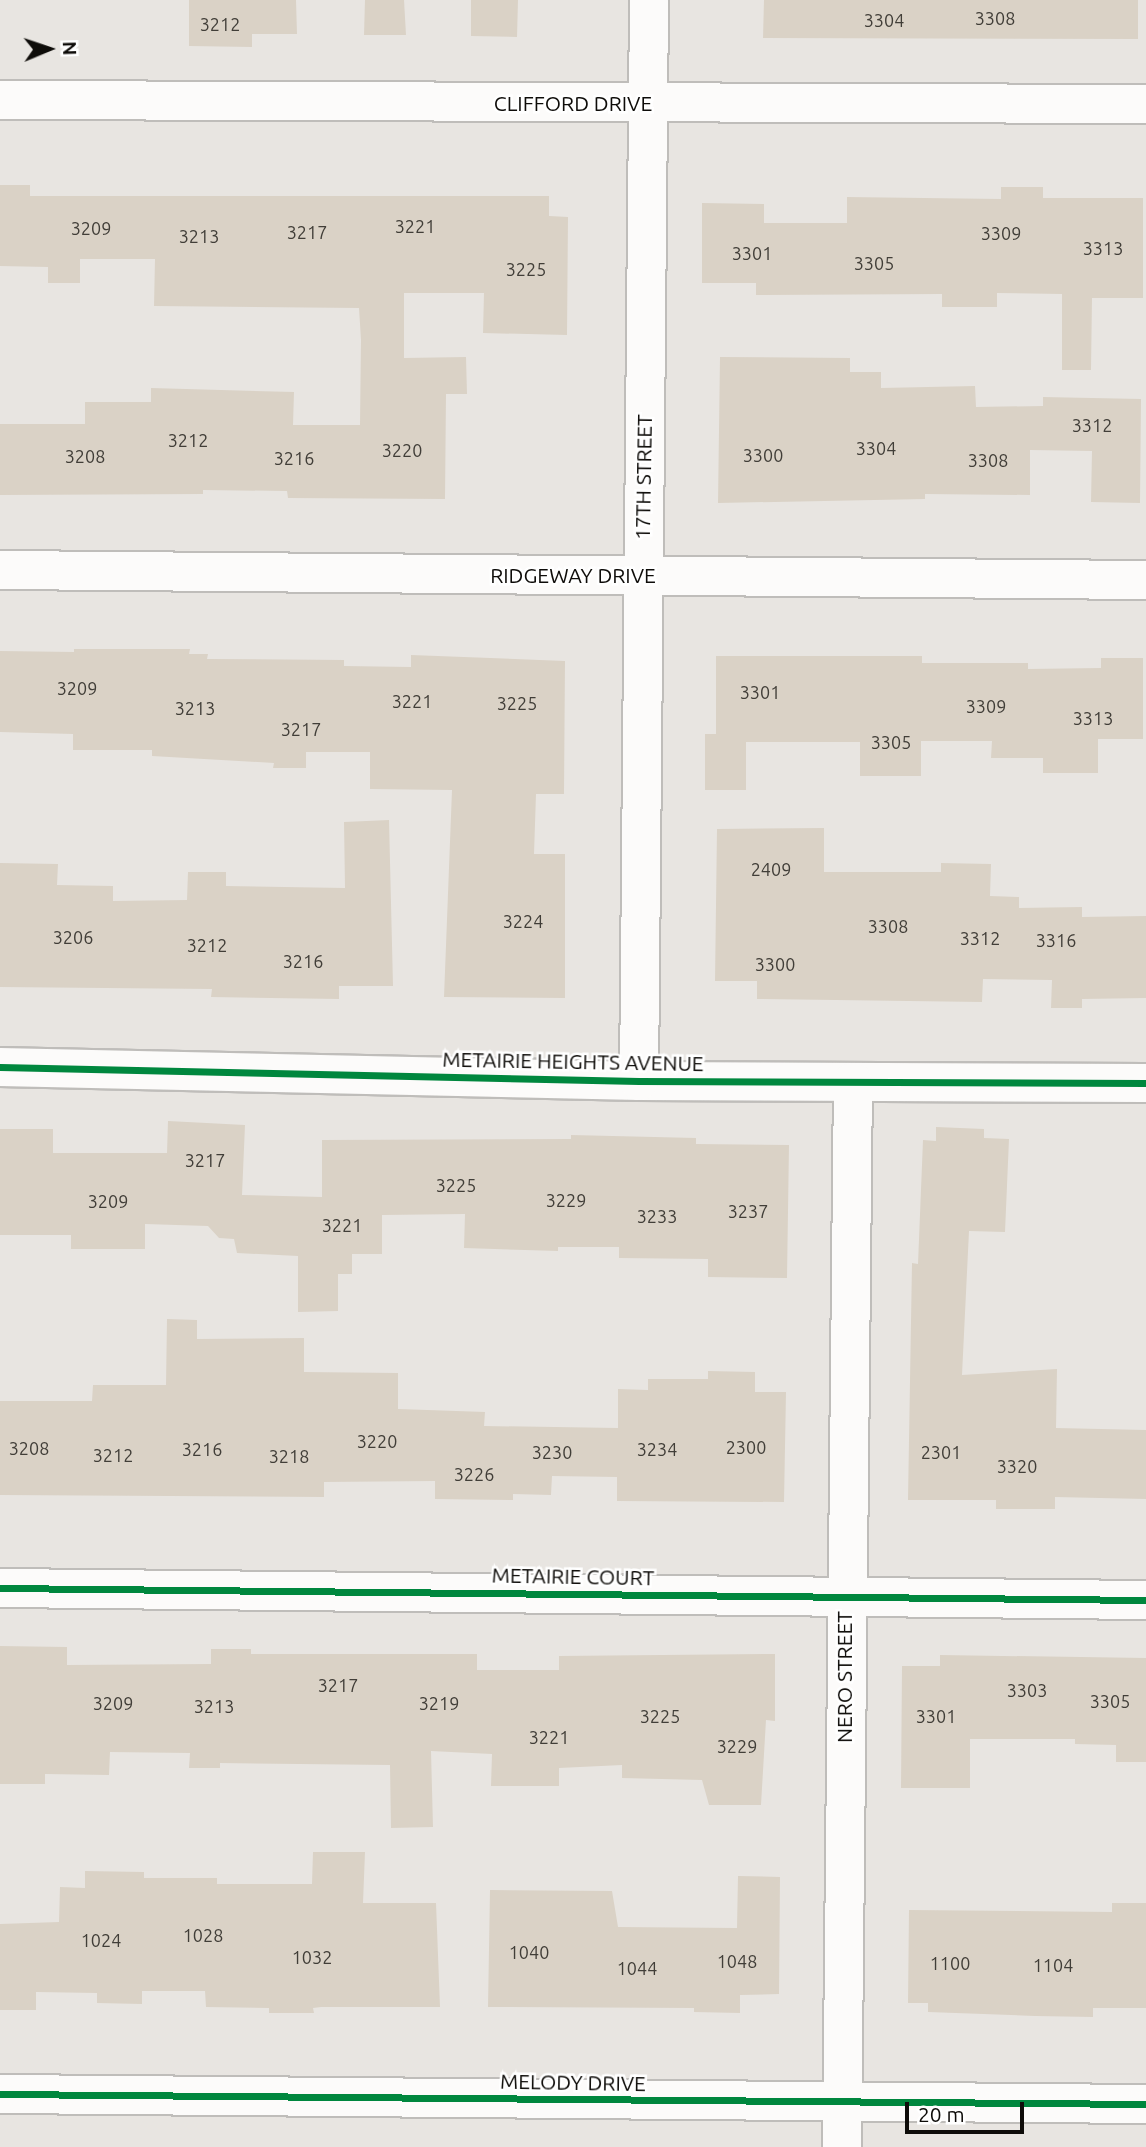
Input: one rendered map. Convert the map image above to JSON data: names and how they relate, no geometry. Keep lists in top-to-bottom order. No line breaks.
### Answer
{"streets":{"street":["CLIFFORD DRIVE","17TH STREET","RIDGEWAY DRIVE","METAIRIE HEIGHTS AVENUE","METAIRIE COURT","NERO STREET","MELODY DRIVE"]},"crossings":[["CLIFFORD DRIVE","17TH STREET"],["17TH STREET","RIDGEWAY DRIVE"],["17TH STREET","METAIRIE HEIGHTS AVENUE"],["METAIRIE HEIGHTS AVENUE","NERO STREET"],["METAIRIE COURT","NERO STREET"],["NERO STREET","MELODY DRIVE"]],"house_numbers":["3308","3304","3212","3221","3209","3217","3309","3213","3313","3301","3305","3225","3312","3212","3304","3220","3300","3208","3216","3308","3209","3301","3221","3225","3309","3213","3313","3217","3305","2409","3224","3308","3206","3312","3316","3212","3216","3300","3217","3225","3229","3209","3237","3233","3221","3220","2300","3208","3216","3234","3230","2301","3212","3218","3320","3226","3217","3303","3305","3209","3219","3213","3225","3301","3221","3229","1028","1024","1040","1032","1048","1100","1104","1044"],"scale_bar":"20 m","north":"right"}
